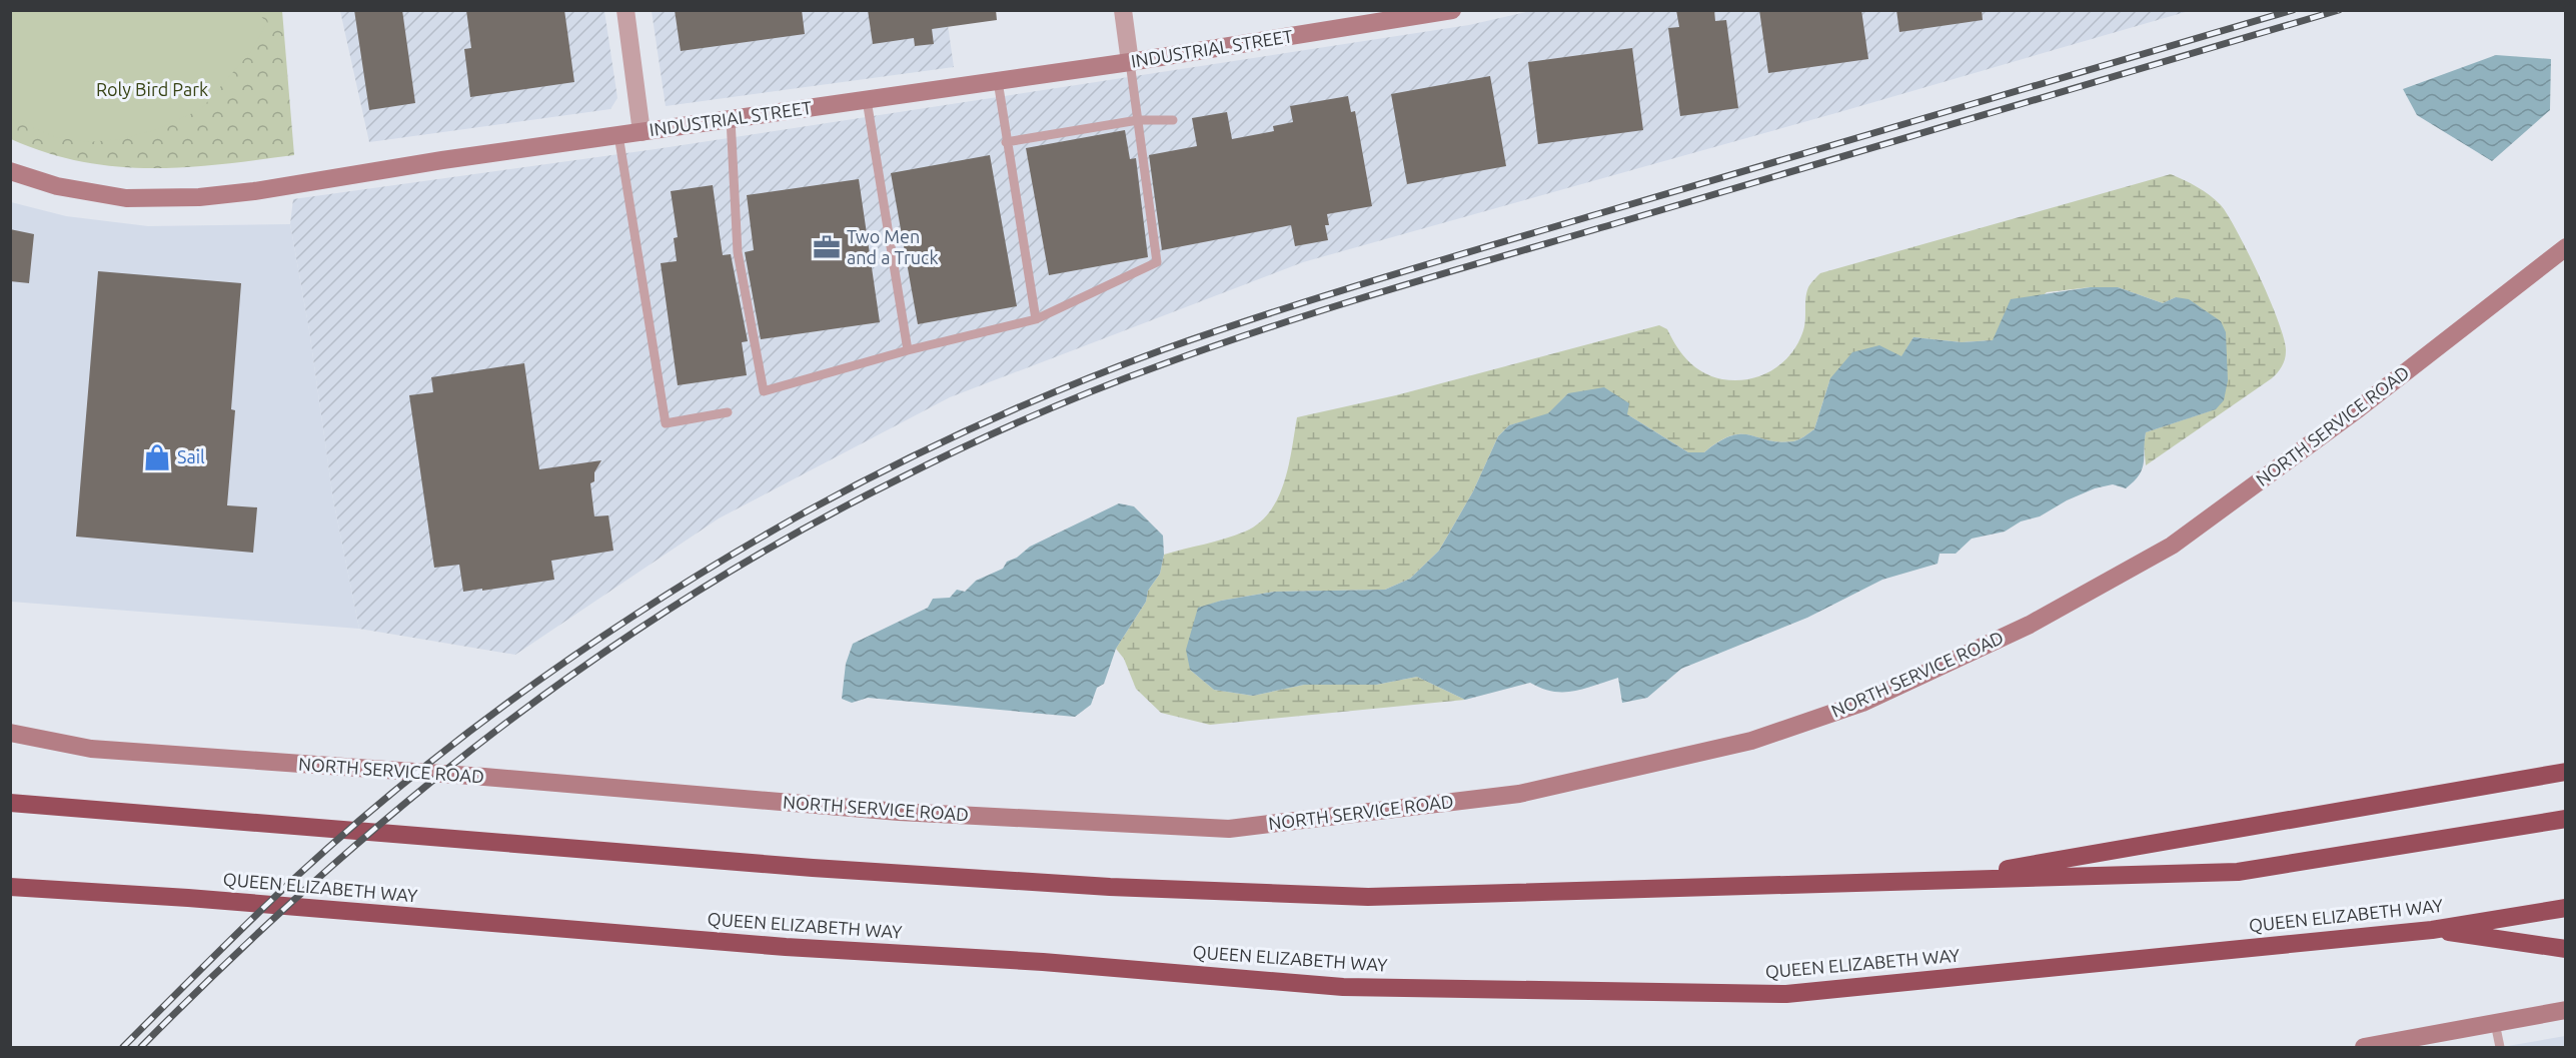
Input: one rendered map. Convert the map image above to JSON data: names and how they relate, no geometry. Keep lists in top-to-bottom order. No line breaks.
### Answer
{"streets":{"highway":["QUEEN ELIZABETH WAY"],"street":["INDUSTRIAL STREET","NORTH SERVICE ROAD"]},"parks":["Roly Bird Park"],"places":{"office":["Two Men and a Truck"],"shop":["Sail"]}}
